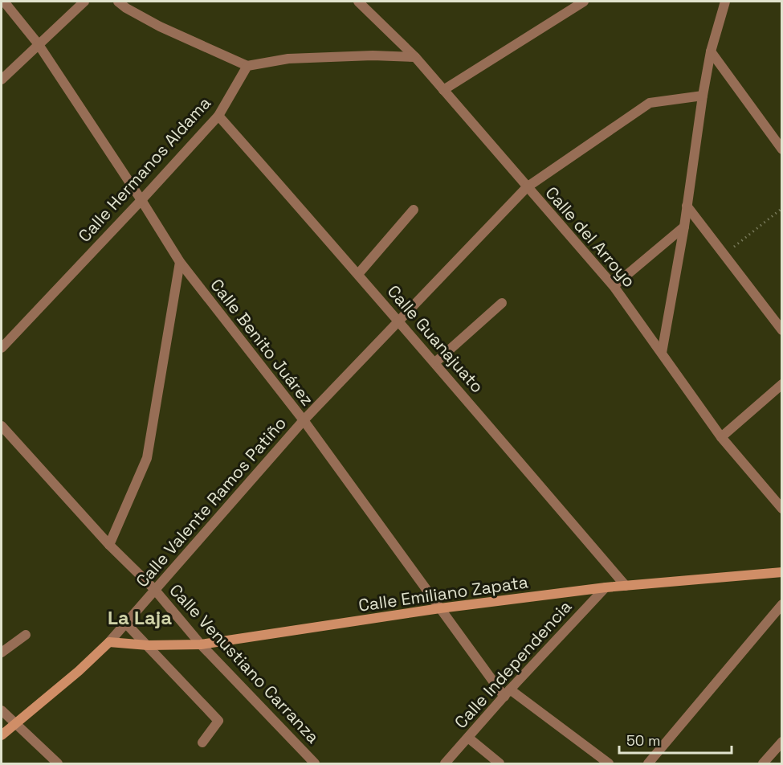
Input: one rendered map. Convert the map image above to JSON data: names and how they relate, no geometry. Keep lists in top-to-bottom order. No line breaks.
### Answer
{"streets":{"street":["Calle Hermanos Aldama","Calle del Arroyo","Calle Guanajuato","Calle Benito Juárez","Calle Valente Ramos Patiño","Calle Emiliano Zapata","Calle Venustiano Carranza","Calle Independencia"]},"crossings":[["Calle Hermanos Aldama","Calle Guanajuato"],["Calle Hermanos Aldama","Calle Benito Juárez"],["Calle del Arroyo","Calle Valente Ramos Patiño"],["Calle Guanajuato","Calle Valente Ramos Patiño"],["Calle Guanajuato","Calle Emiliano Zapata"],["Calle Benito Juárez","Calle Valente Ramos Patiño"],["Calle Benito Juárez","Calle Emiliano Zapata"],["Calle Benito Juárez","Calle Independencia"],["Calle Valente Ramos Patiño","Calle Emiliano Zapata"],["Calle Valente Ramos Patiño","Calle Venustiano Carranza"],["Calle Emiliano Zapata","Calle Venustiano Carranza"],["Calle Emiliano Zapata","Calle Independencia"]],"districts":["La Laja"],"scale_bar":"50 m"}
